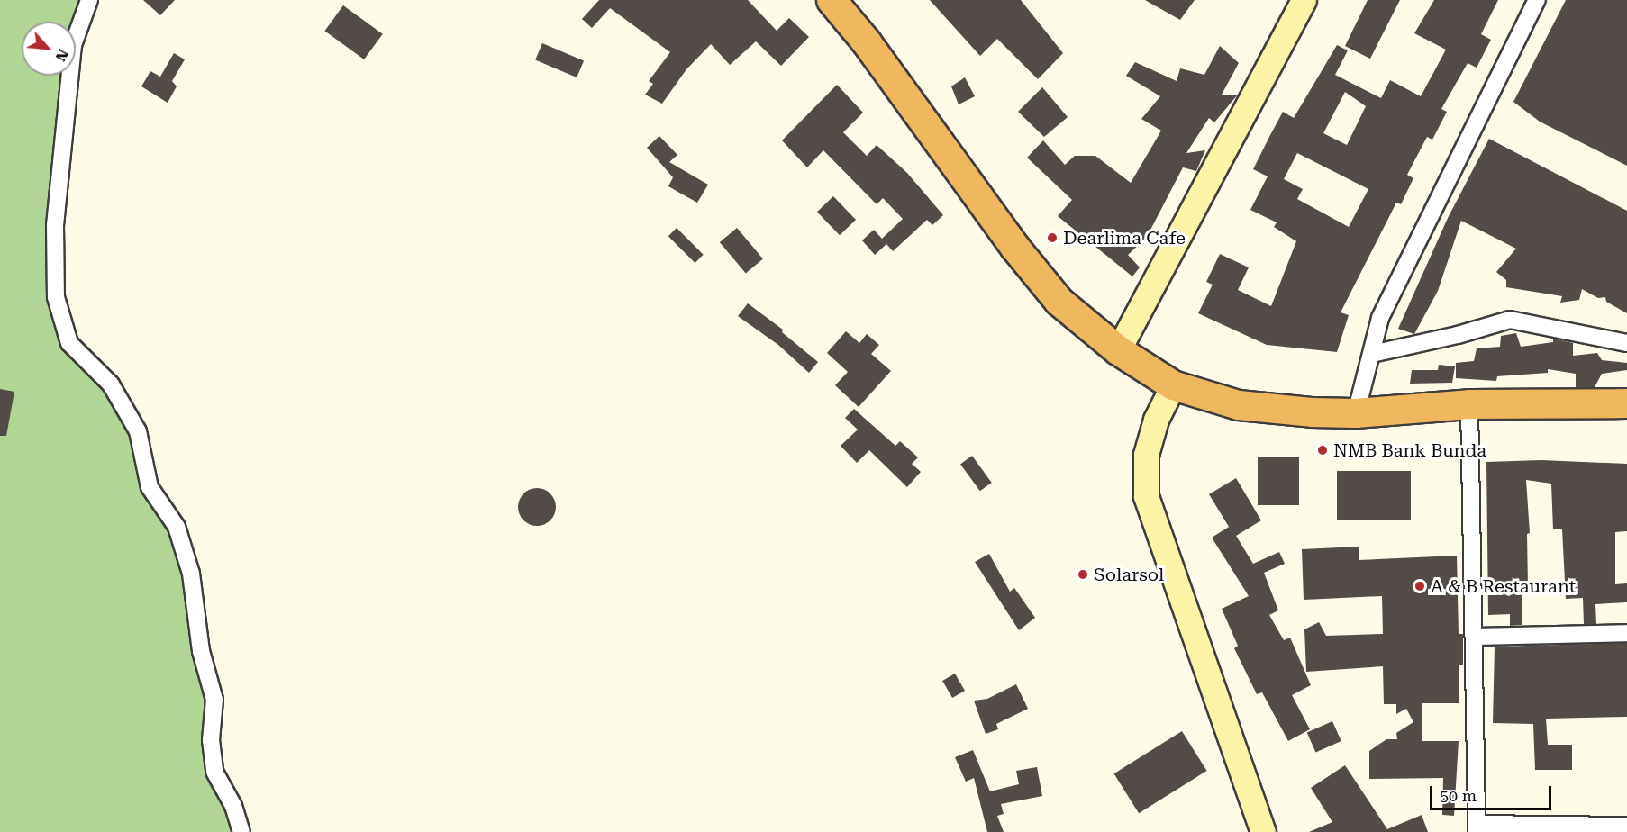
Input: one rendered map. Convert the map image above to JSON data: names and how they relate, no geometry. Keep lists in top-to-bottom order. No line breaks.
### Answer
{"places":["Dearlima Cafe","NMB Bank Bunda","Solarsol","A & B Restaurant"],"scale_bar":"50 m","north":"bottom right"}
